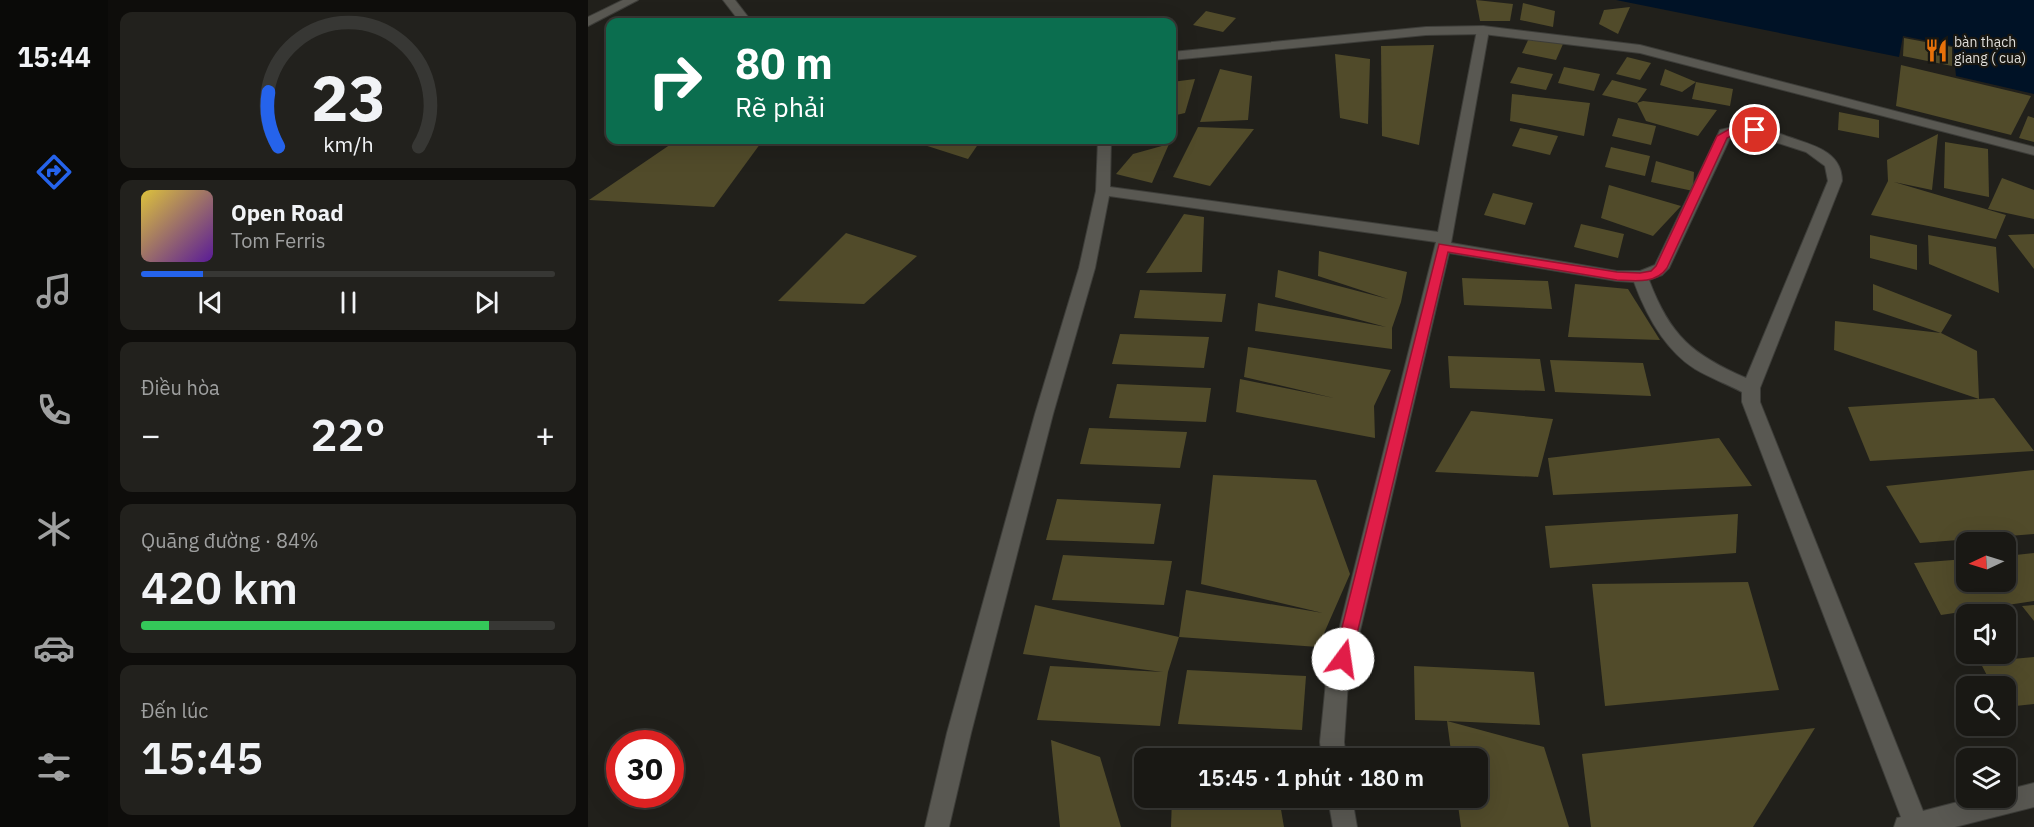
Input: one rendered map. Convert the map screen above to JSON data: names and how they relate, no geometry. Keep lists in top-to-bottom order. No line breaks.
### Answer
{"places":{"restaurant":["bàn thạch giang ( cua)"]},"north":"left","page":{"tabs":"15:44","turn":["80 m","Rẽ phải"],"song":["Open Road","Tom Ferris"],"tile":["Điều hòa",["Quãng đường · 84%","420 km"],["Đến lúc","15:45"]],"heat":["−","22°","+"],"limit":"30","trip":"15:45 · 1 phút · 180 m","gauge":["23","km/h"]}}
